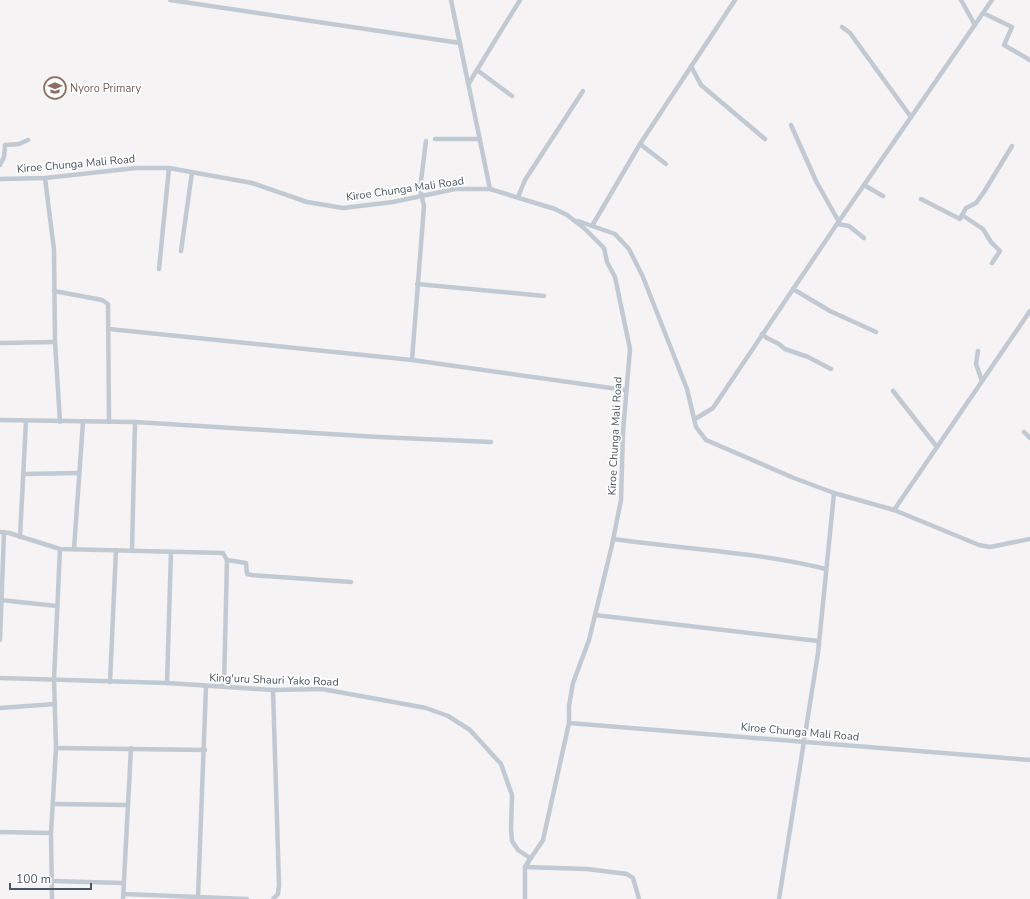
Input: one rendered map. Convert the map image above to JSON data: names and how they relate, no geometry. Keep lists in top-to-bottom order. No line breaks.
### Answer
{"streets":{"street":["Kiroe Chunga Mali Road","King'uru Shauri Yako Road"]},"crossings":[["Kiroe Chunga Mali Road","King'uru Shauri Yako Road"]],"places":{"school or university":["Nyoro Primary"]},"scale_bar":"100 m"}
